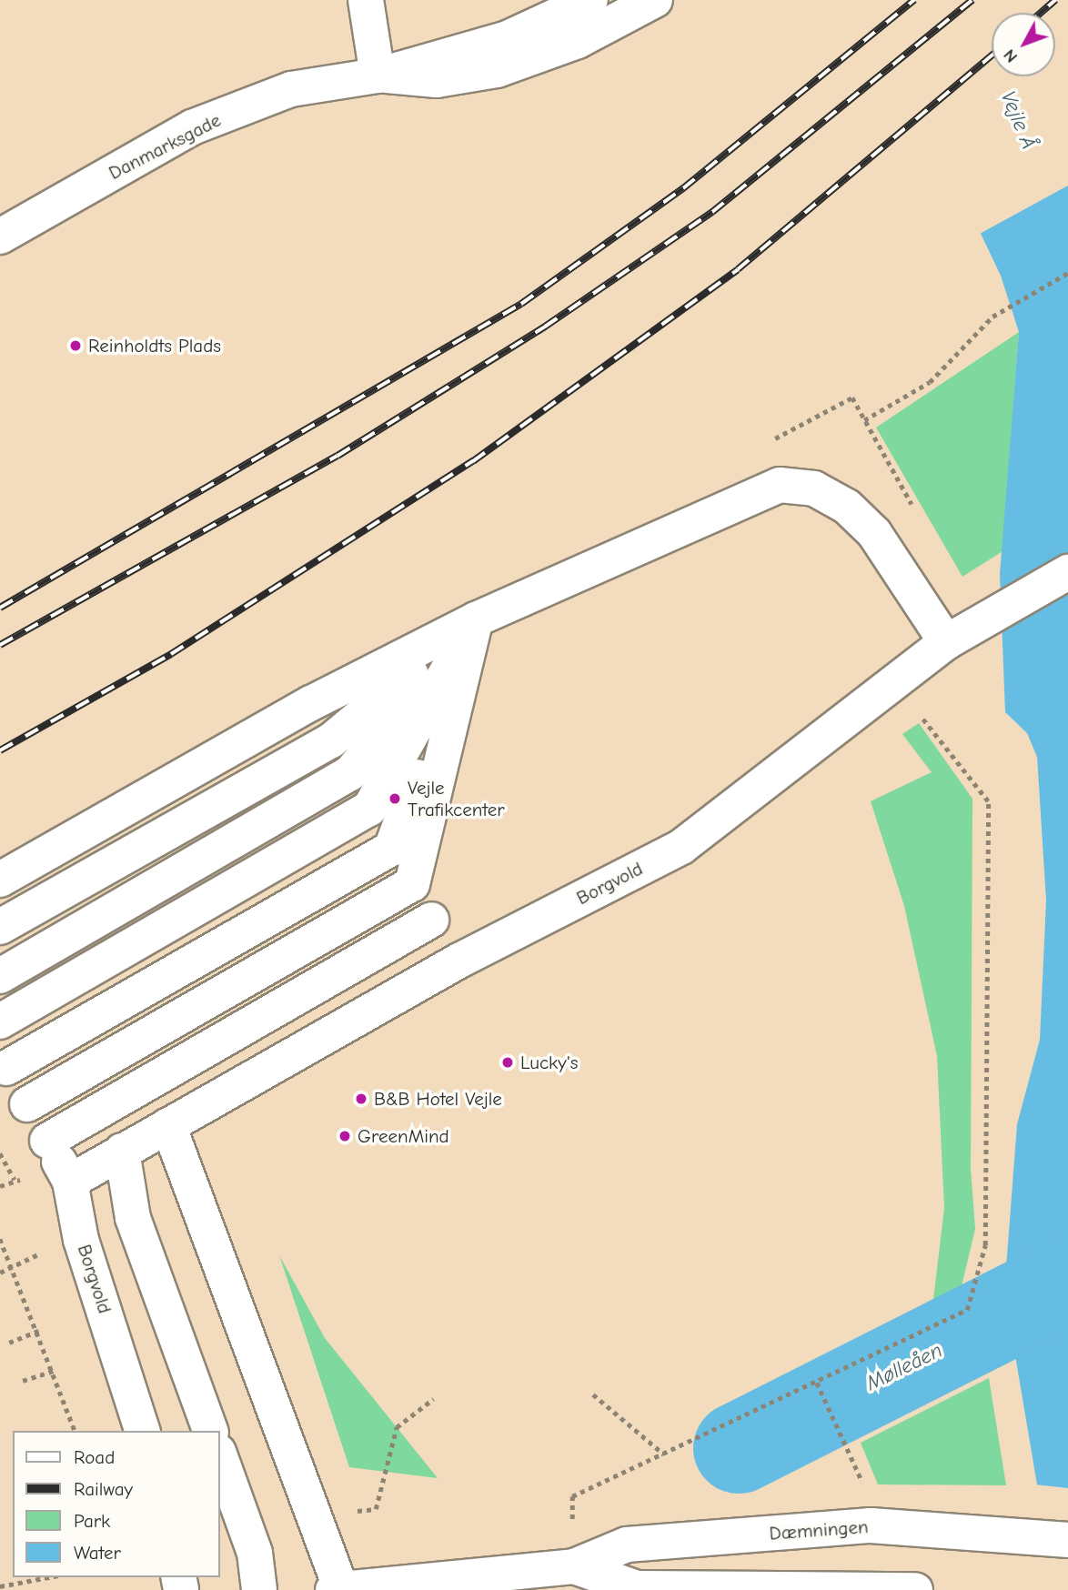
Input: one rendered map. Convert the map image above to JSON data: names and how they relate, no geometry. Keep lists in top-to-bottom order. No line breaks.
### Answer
{"streets":{"street":["Danmarksgade","Borgvold","Dæmningen"]},"water":["Vejle Å","Mølleåen"],"places":["Reinholdts Plads","Vejle Trafikcenter","Lucky's","B&B Hotel Vejle","GreenMind"],"legend":["Road","Railway","Park","Water"],"north":"bottom left"}
